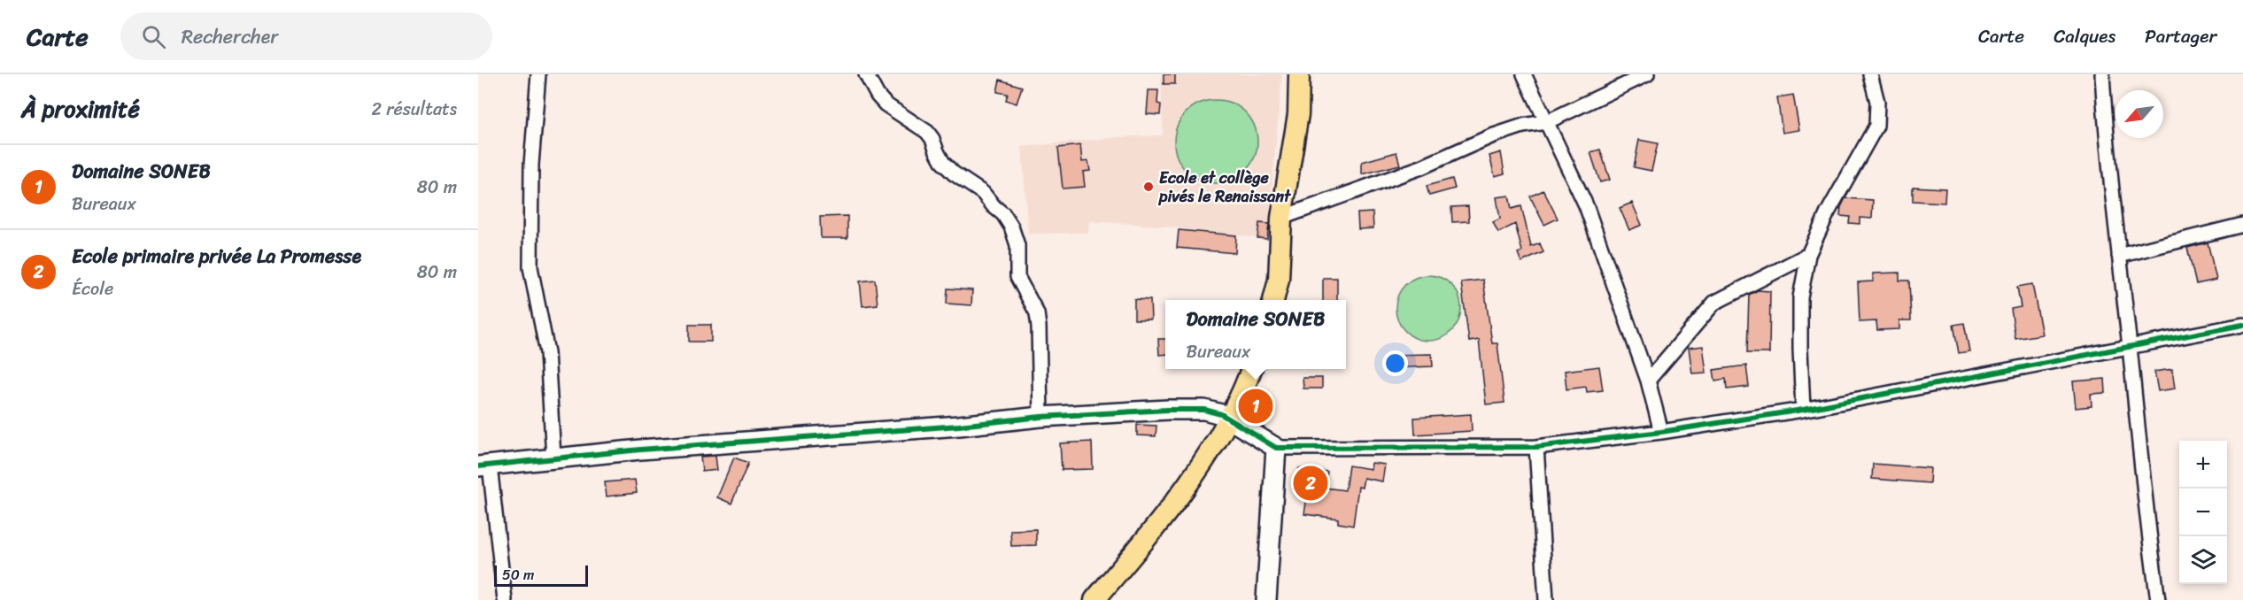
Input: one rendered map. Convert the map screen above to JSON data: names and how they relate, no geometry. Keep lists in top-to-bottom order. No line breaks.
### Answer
{"places":["Ecole et collège pivés le Renaissant"],"scale_bar":"50 m","north":"bottom left","page":{"header":"Carte","search":"Rechercher","nav":["Carte","Calques","Partager"],"heading":["À proximité","2 résultats"],"list":[{"mark":"1","name":"Domaine SONEB","note":"Bureaux","value":"80 m"},{"mark":"2","name":"Ecole primaire privée La Promesse","note":"École","value":"80 m"}],"popup":["Domaine SONEB","Bureaux"],"pins":["1","2"],"map_buttons":["+","−"],"scale":"50 m"}}
